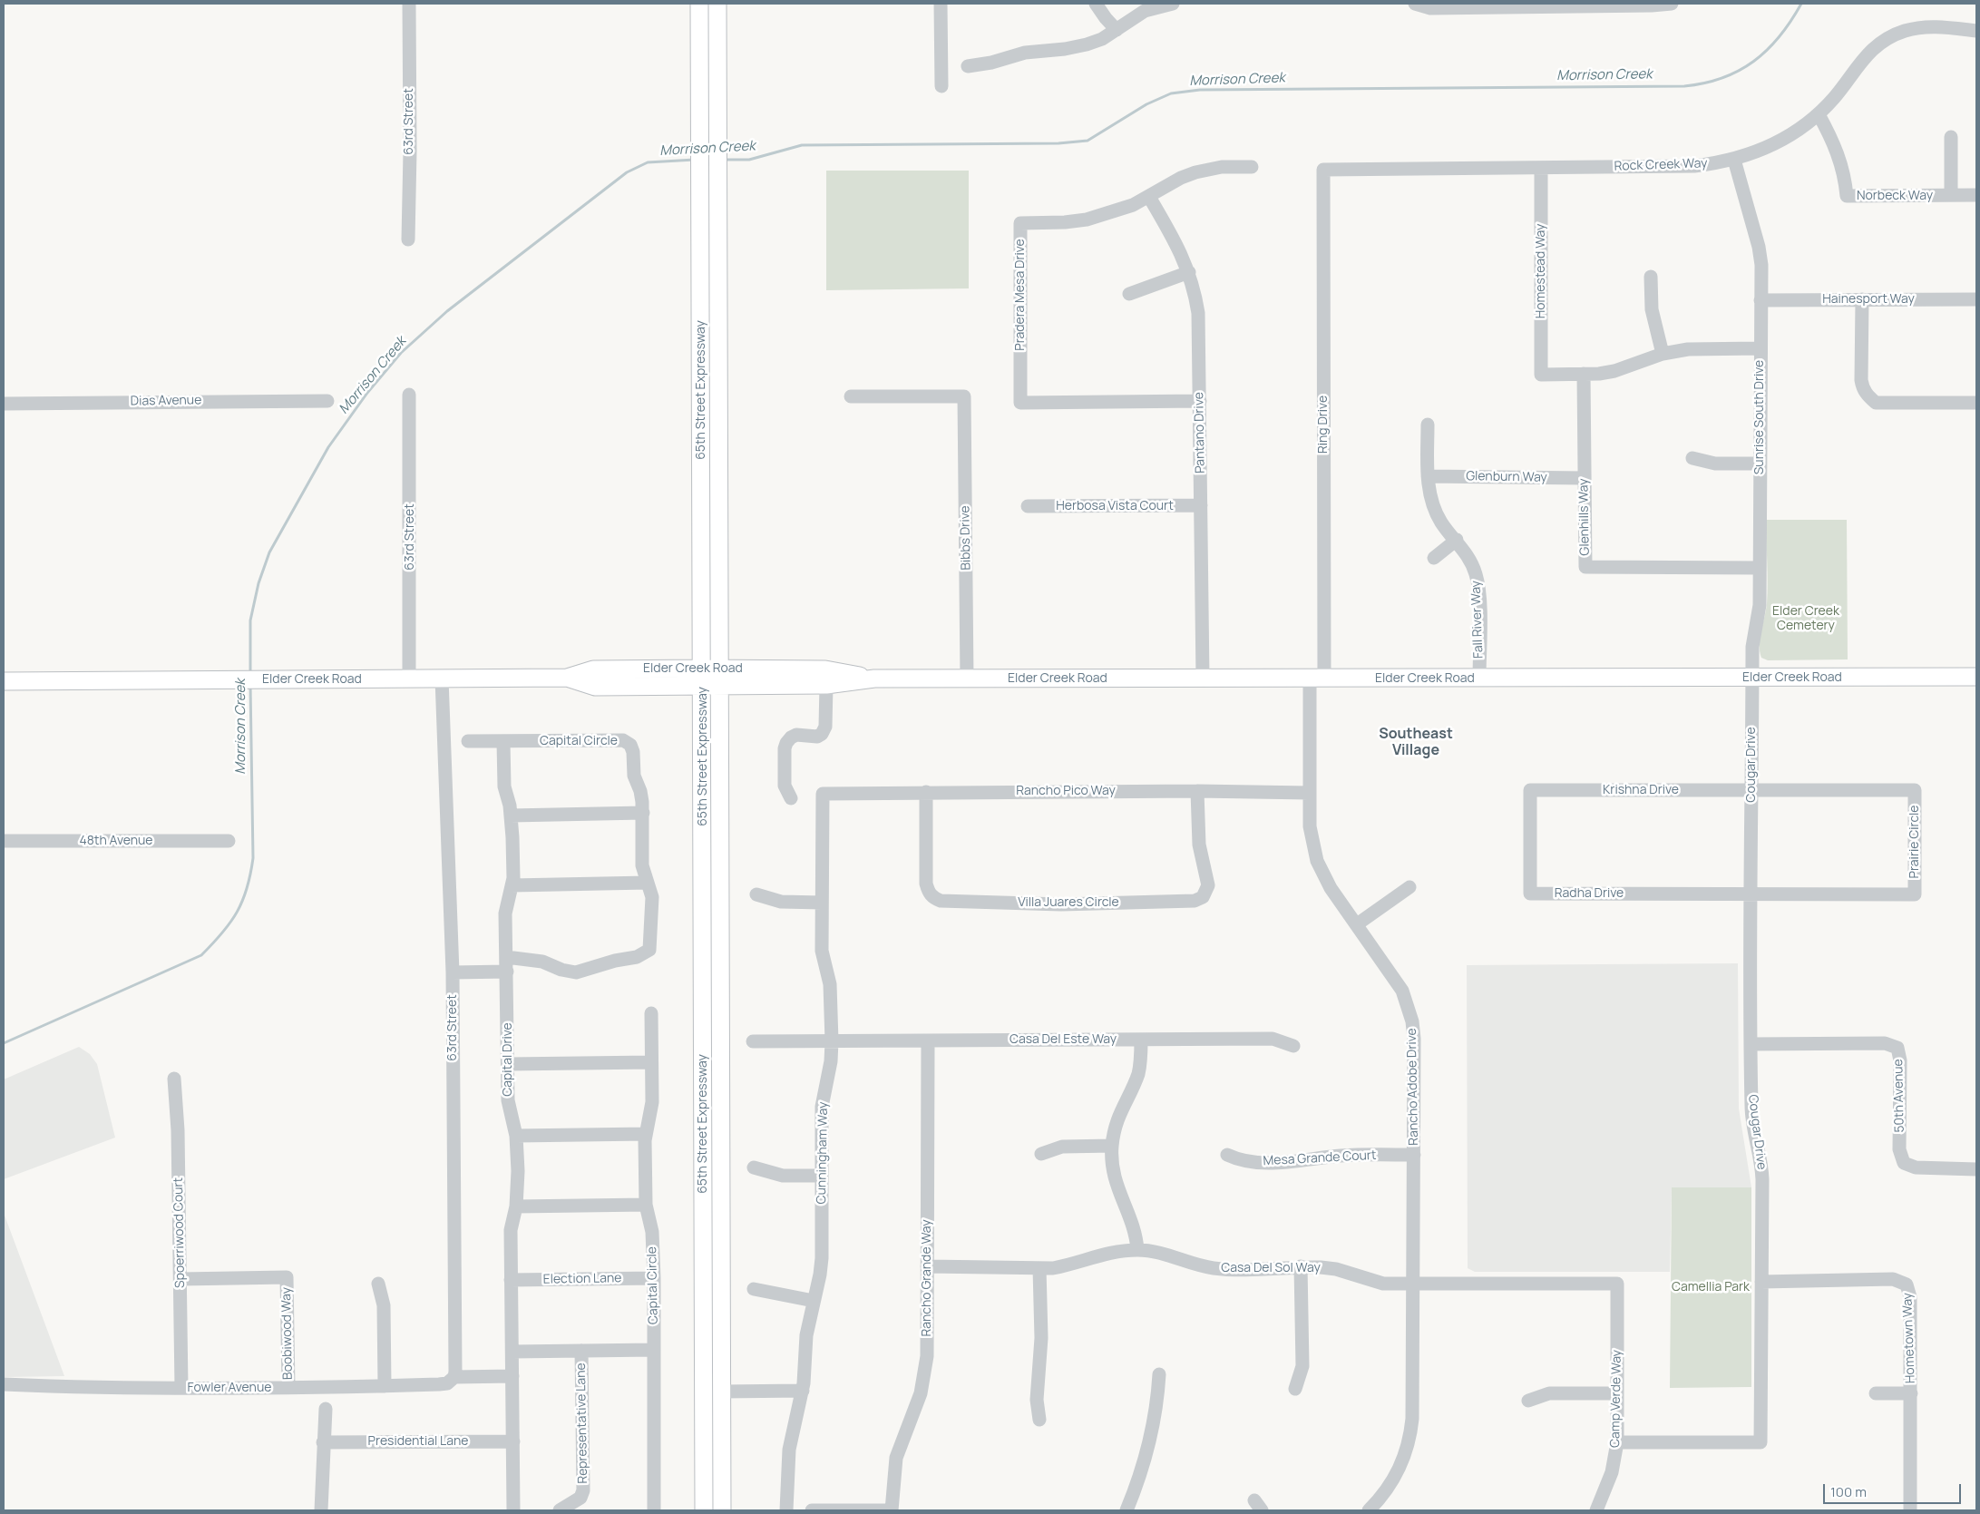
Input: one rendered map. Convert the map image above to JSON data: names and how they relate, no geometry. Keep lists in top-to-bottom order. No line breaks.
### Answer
{"streets":{"main road":["65th Street Expressway","Elder Creek Road"],"street":["63rd Street","Rock Creek Way","Norbeck Way","Homestead Way","Pradera Mesa Drive","Hainesport Way","Dias Avenue","Sunrise South Drive","Ring Drive","Pantano Drive","Glenburn Way","Herbosa Vista Court","Glenhills Way","Bibbs Drive","Fall River Way","Capital Circle","Cougar Drive","Krishna Drive","Rancho Pico Way","48th Avenue","Prairie Circle","Radha Drive","Villa Juares Circle","Casa Del Este Way","Capital Drive","Rancho Adobe Drive","50th Avenue","Cunningham Way","Mesa Grande Court","Spoerriwood Court","Casa Del Sol Way","Rancho Grande Way","Election Lane","Boobiwood Way","Hometown Way","Fowler Avenue","Camp Verde Way","Representative Lane","Presidential Lane"]},"crossings":[["63rd Street","Elder Creek Road"],["63rd Street","Fowler Avenue"],["Rock Creek Way","Norbeck Way"],["Rock Creek Way","Homestead Way"],["Rock Creek Way","Sunrise South Drive"],["Rock Creek Way","Ring Drive"],["Homestead Way","Glenhills Way"],["Pradera Mesa Drive","Pantano Drive"],["Hainesport Way","Sunrise South Drive"],["65th Street Expressway","Elder Creek Road"],["Sunrise South Drive","Glenhills Way"],["Sunrise South Drive","Elder Creek Road"],["Sunrise South Drive","Cougar Drive"],["Ring Drive","Elder Creek Road"],["Ring Drive","Rancho Adobe Drive"],["Pantano Drive","Herbosa Vista Court"],["Pantano Drive","Elder Creek Road"],["Glenburn Way","Glenhills Way"],["Glenburn Way","Fall River Way"],["Bibbs Drive","Elder Creek Road"],["Fall River Way","Elder Creek Road"],["Elder Creek Road","Cougar Drive"],["Elder Creek Road","Rancho Adobe Drive"],["Capital Circle","Capital Drive"],["Capital Circle","Election Lane"],["Cougar Drive","Krishna Drive"],["Cougar Drive","Prairie Circle"],["Cougar Drive","Radha Drive"],["Cougar Drive","50th Avenue"],["Cougar Drive","Hometown Way"],["Cougar Drive","Camp Verde Way"],["Krishna Drive","Prairie Circle"],["Krishna Drive","Radha Drive"],["Rancho Pico Way","Villa Juares Circle"],["Rancho Pico Way","Rancho Adobe Drive"],["Rancho Pico Way","Cunningham Way"],["Prairie Circle","Radha Drive"],["Casa Del Este Way","Cunningham Way"],["Casa Del Este Way","Rancho Grande Way"],["Capital Drive","Election Lane"],["Capital Drive","Presidential Lane"],["Rancho Adobe Drive","Mesa Grande Court"],["Rancho Adobe Drive","Casa Del Sol Way"],["Spoerriwood Court","Boobiwood Way"],["Spoerriwood Court","Fowler Avenue"],["Casa Del Sol Way","Rancho Grande Way"],["Casa Del Sol Way","Camp Verde Way"],["Boobiwood Way","Fowler Avenue"]],"districts":["Southeast Village"],"water":["Morrison Creek"],"parks":["Elder Creek Cemetery","Camellia Park"],"scale_bar":"100 m"}
